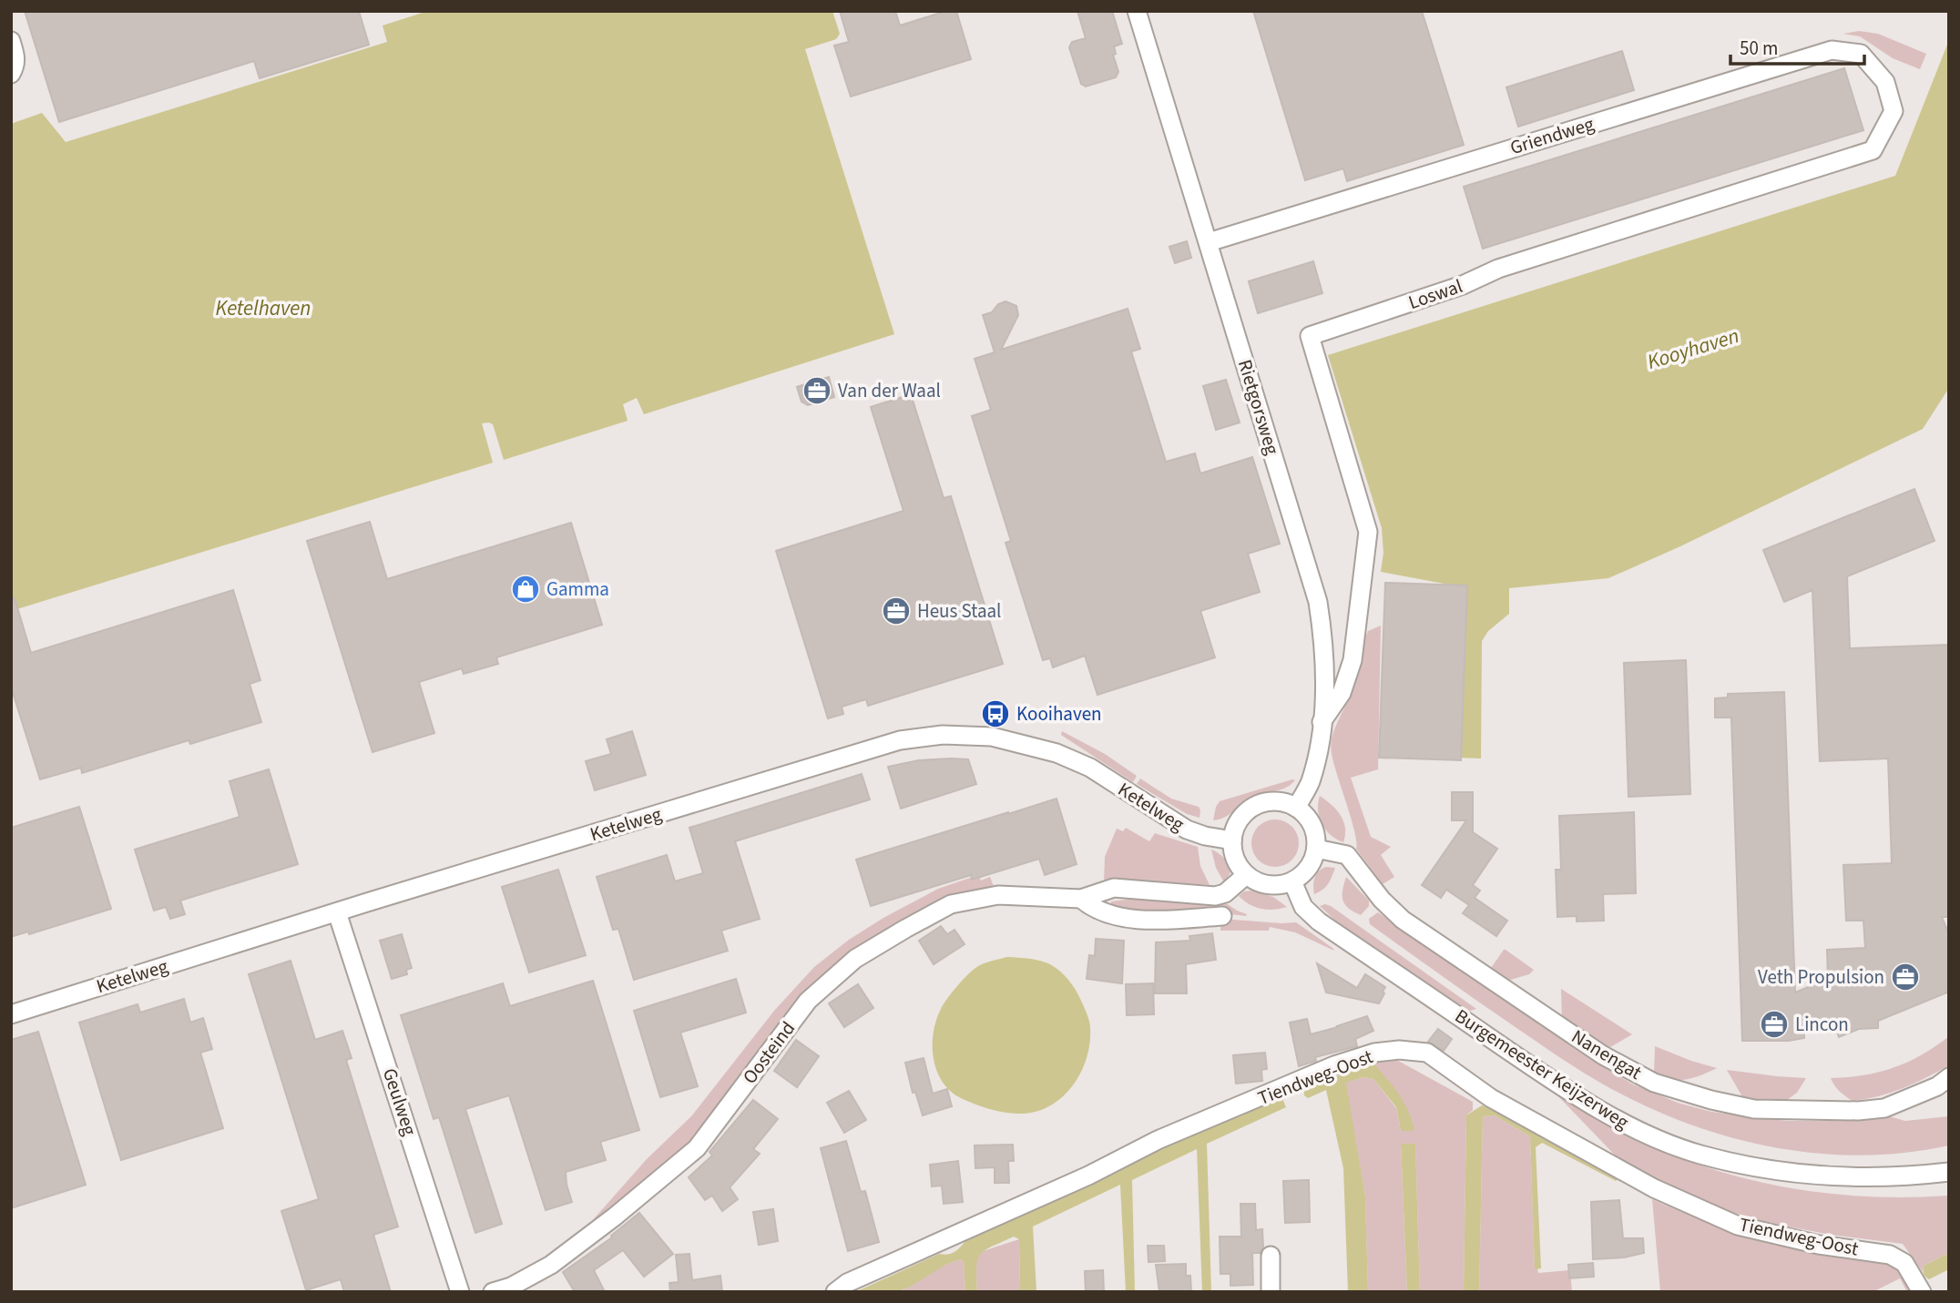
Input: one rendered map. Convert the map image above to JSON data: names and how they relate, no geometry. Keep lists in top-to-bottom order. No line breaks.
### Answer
{"streets":{"street":["Griendweg","Loswal","Rietgorsweg","Ketelweg","Oosteind","Nanengat","Burgemeester Keijzerweg","Tiendweg-Oost","Geulweg"]},"crossings":[["Griendweg","Loswal"],["Griendweg","Rietgorsweg"],["Loswal","Rietgorsweg"],["Rietgorsweg","Ketelweg"],["Rietgorsweg","Oosteind"],["Rietgorsweg","Nanengat"],["Rietgorsweg","Burgemeester Keijzerweg"],["Ketelweg","Oosteind"],["Ketelweg","Nanengat"],["Ketelweg","Burgemeester Keijzerweg"],["Ketelweg","Geulweg"],["Oosteind","Nanengat"],["Oosteind","Burgemeester Keijzerweg"],["Nanengat","Burgemeester Keijzerweg"]],"water":["Ketelhaven","Kooyhaven"],"places":{"office":["Van der Waal","Heus Staal","Veth Propulsion","Lincon"],"shop":["Gamma"],"bus stop":["Kooihaven"]},"scale_bar":"50 m"}
